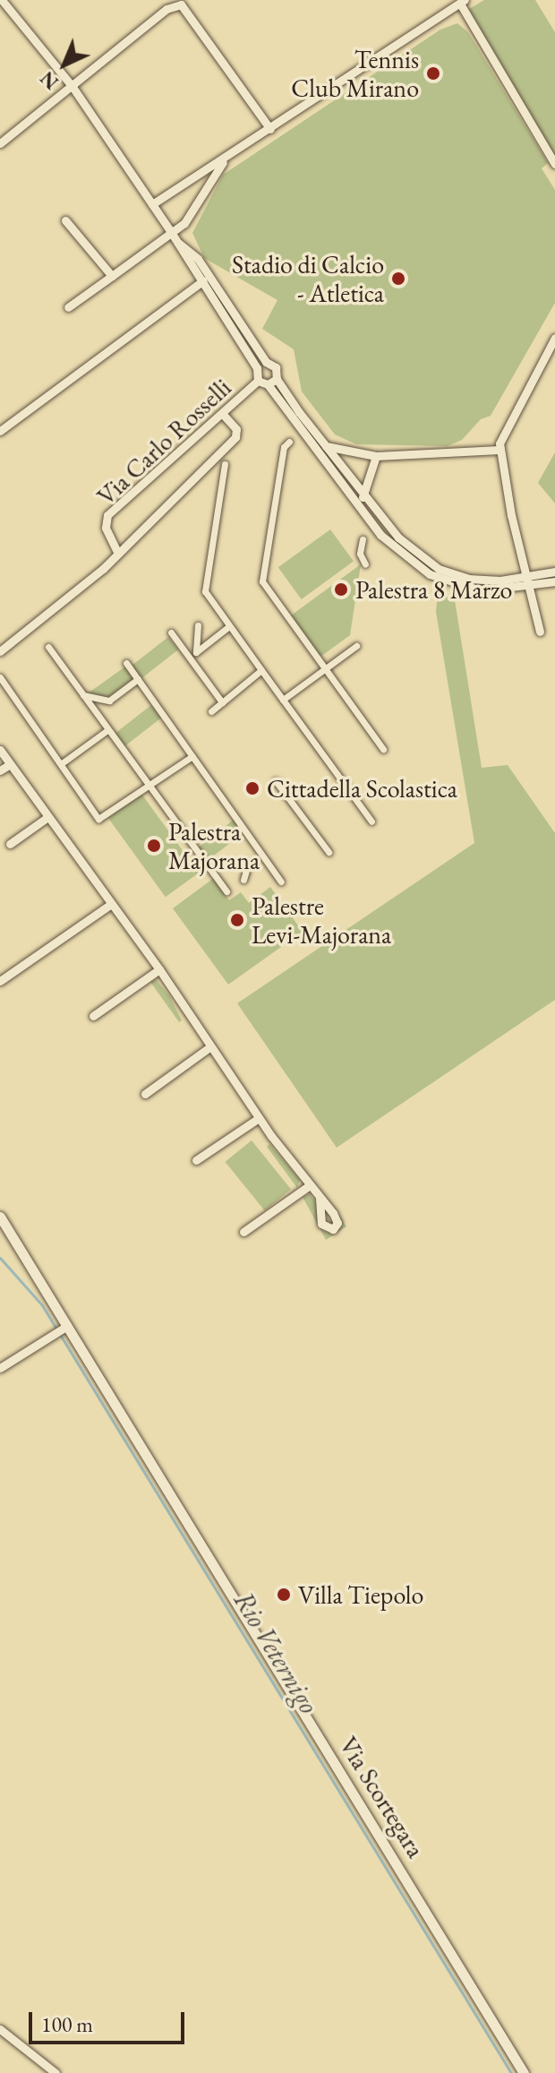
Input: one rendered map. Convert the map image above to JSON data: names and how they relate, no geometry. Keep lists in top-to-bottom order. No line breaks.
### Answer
{"streets":{"street":["Via Carlo Rosselli","Via Scortegara"]},"water":["Rio Veternigo"],"places":["Tennis Club Mirano","Stadio di Calcio - Atletica","Palestra 8 Marzo","Cittadella Scolastica","Palestra Majorana","Palestre Levi-Majorana","Villa Tiepolo"],"scale_bar":"100 m","north":"bottom left"}
